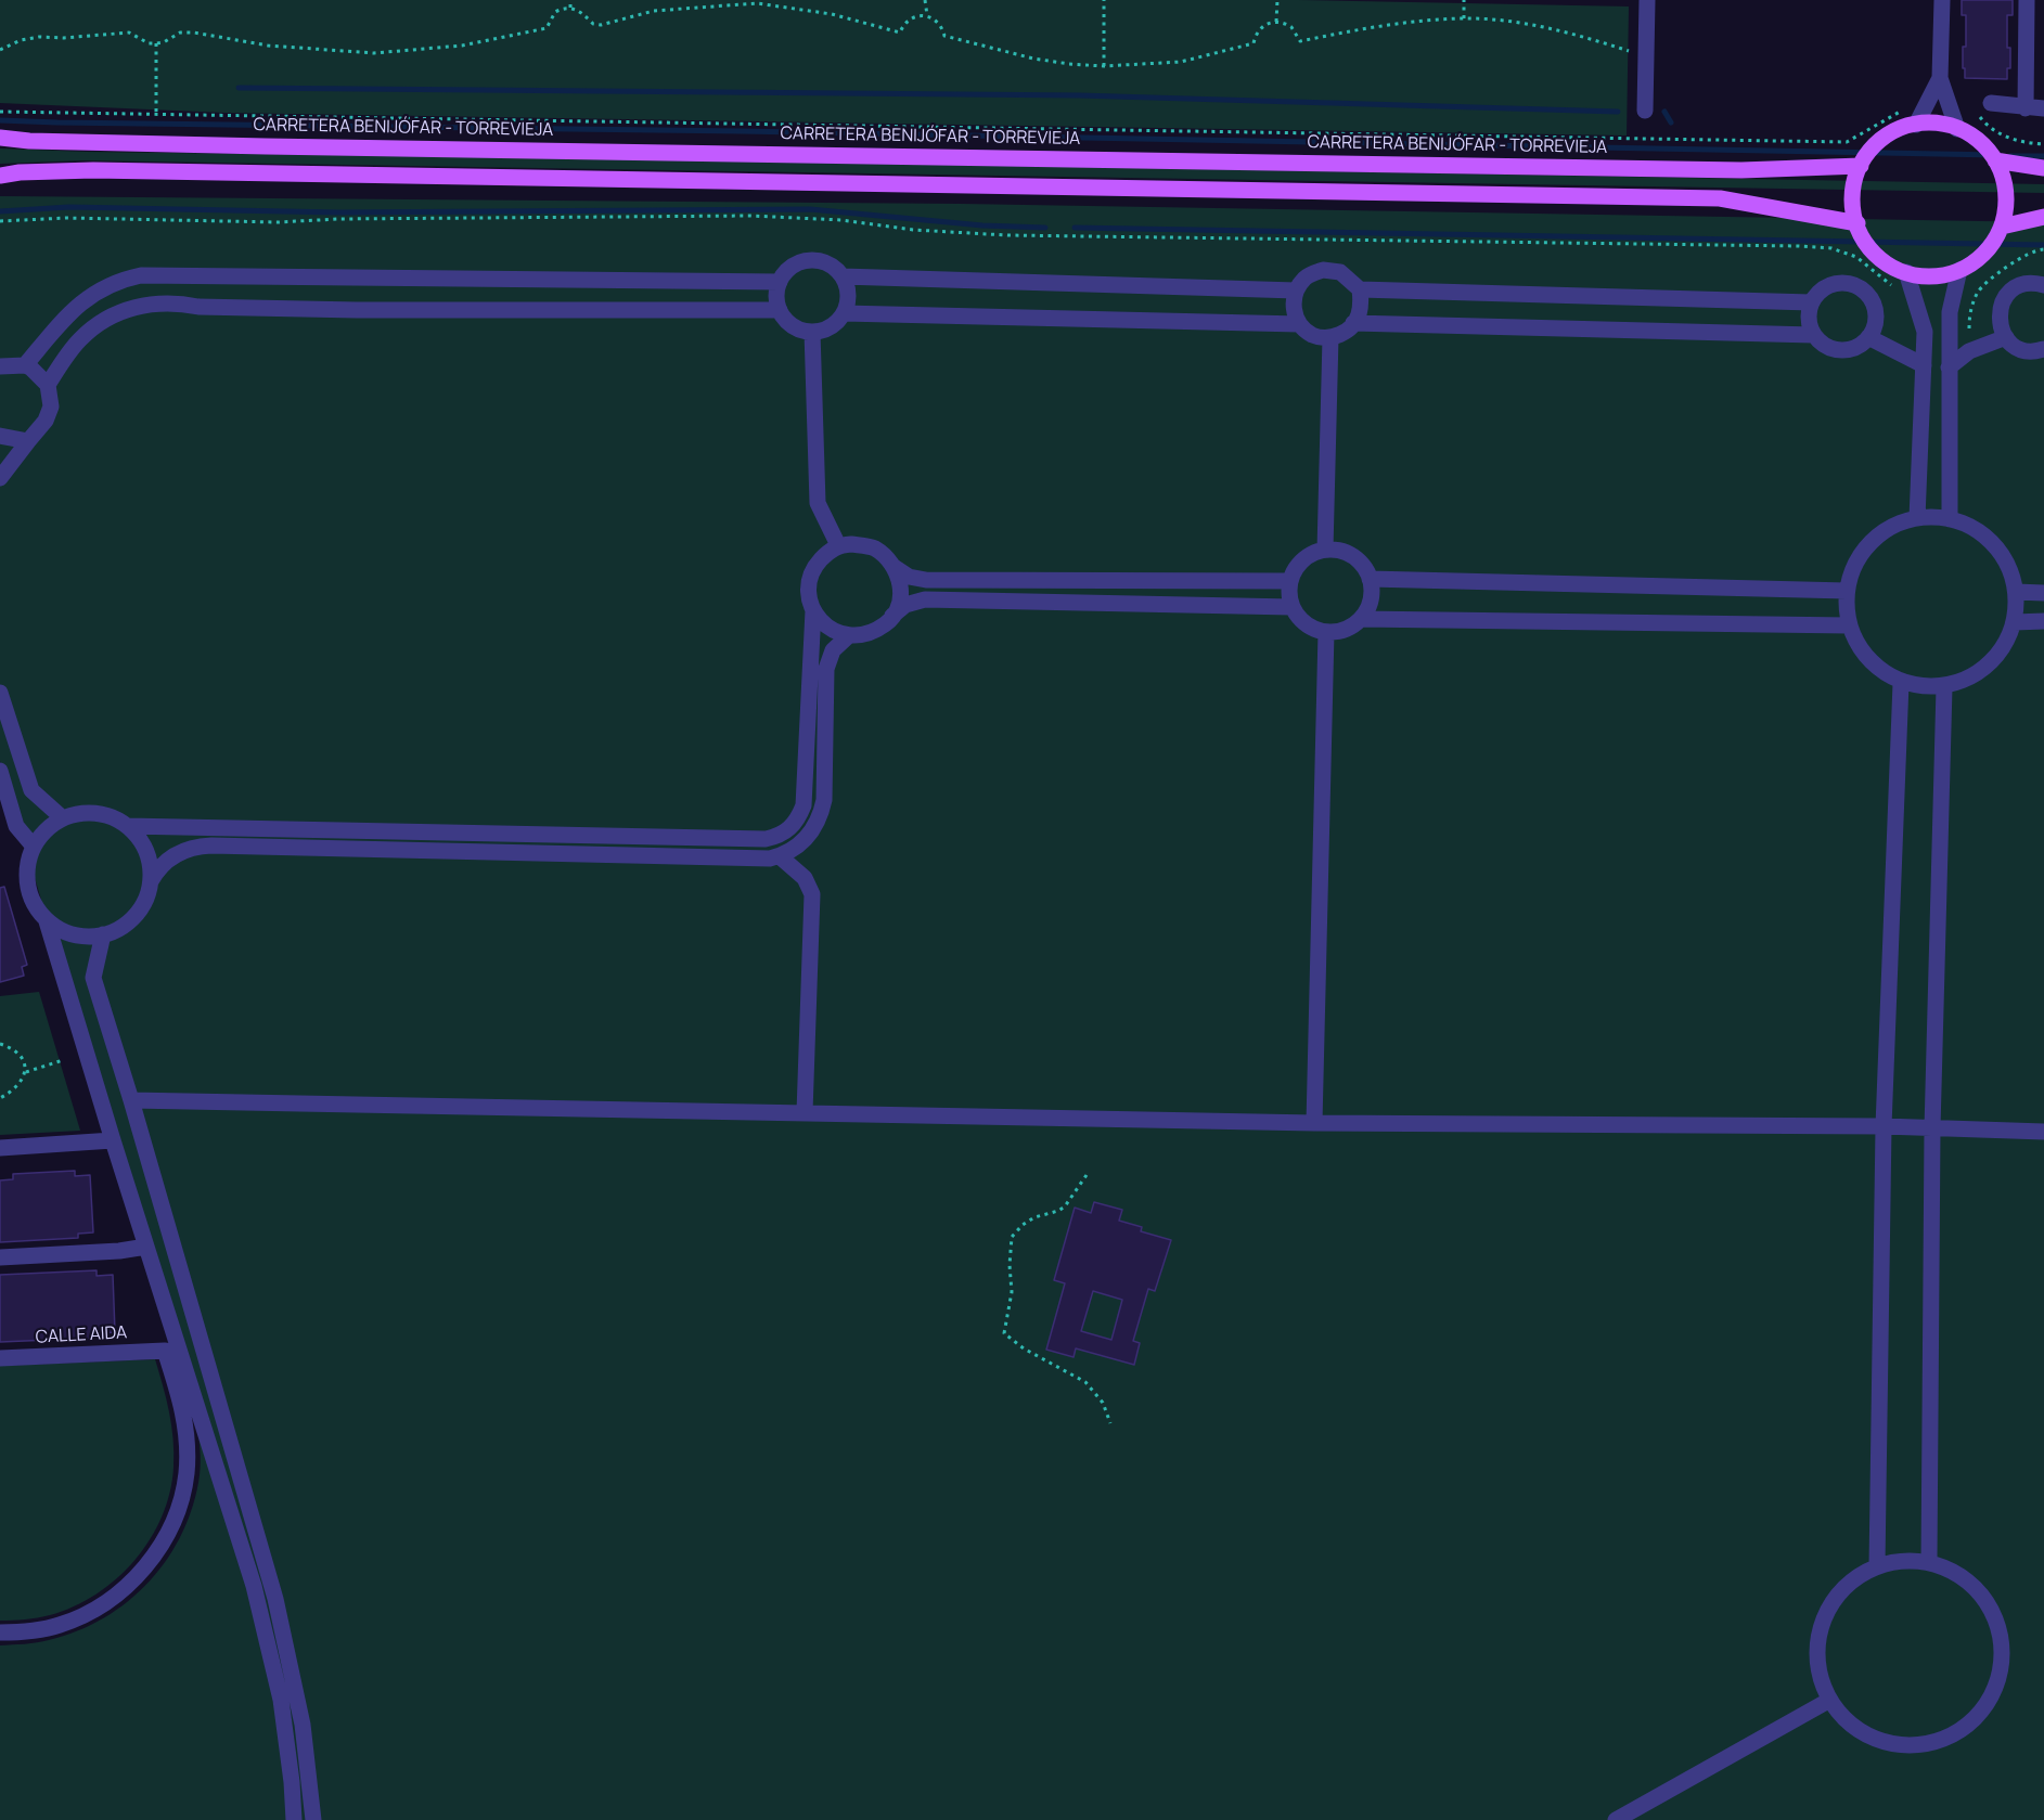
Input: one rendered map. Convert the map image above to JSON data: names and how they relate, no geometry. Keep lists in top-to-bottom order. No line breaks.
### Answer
{"streets":{"main road":["CARRETERA BENIJÓFAR - TORREVIEJA"],"street":["CALLE AIDA"]}}
